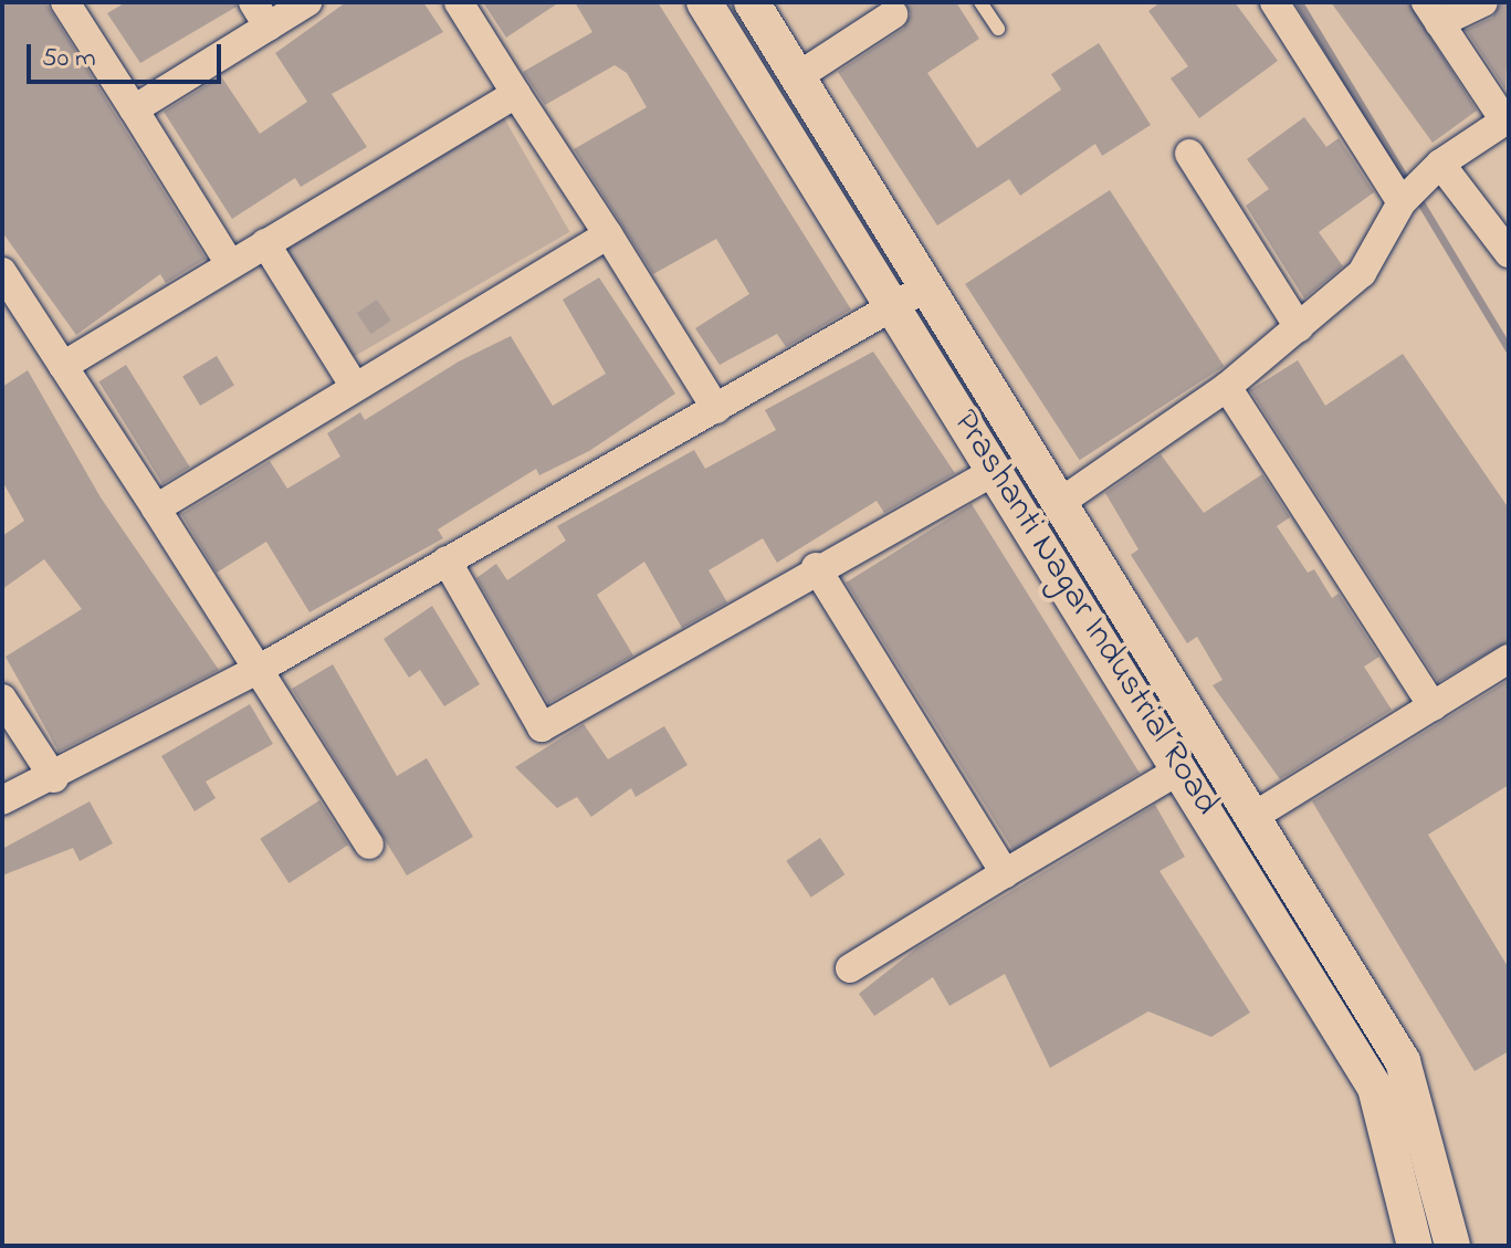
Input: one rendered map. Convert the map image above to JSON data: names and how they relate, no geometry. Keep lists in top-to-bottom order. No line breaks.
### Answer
{"streets":{"street":["Prashanti Nagar Industrial Road"]},"scale_bar":"50 m"}
